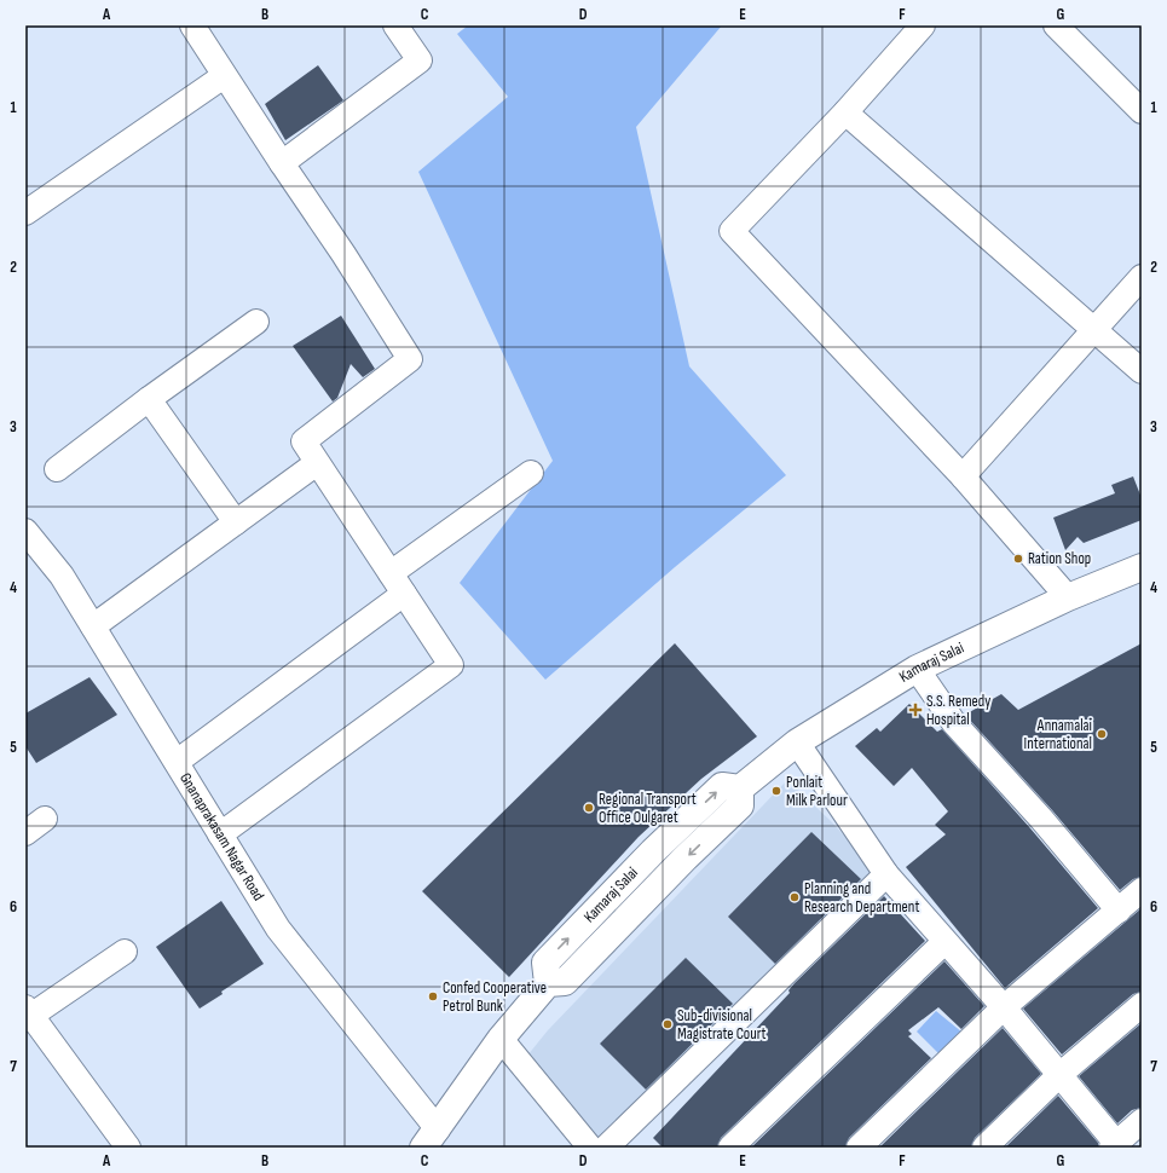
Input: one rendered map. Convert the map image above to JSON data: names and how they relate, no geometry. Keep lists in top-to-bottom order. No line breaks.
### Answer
{"streets":{"main road":["Kamaraj Salai"],"street":["Gnanaprakasam Nagar Road"]},"crossings":[["Kamaraj Salai","Gnanaprakasam Nagar Road"]],"places":{"other":["Ration Shop","Annamalai International","Ponlait Milk Parlour","Regional Transport Office Oulgaret","Planning and Research Department","Confed Cooperative Petrol Bunk","Sub-divisional Magistrate Court"],"health":["S.S. Remedy Hospital"]},"grid":{"columns":["A","B","C","D","E","F","G"],"rows":["1","2","3","4","5","6","7"]}}
